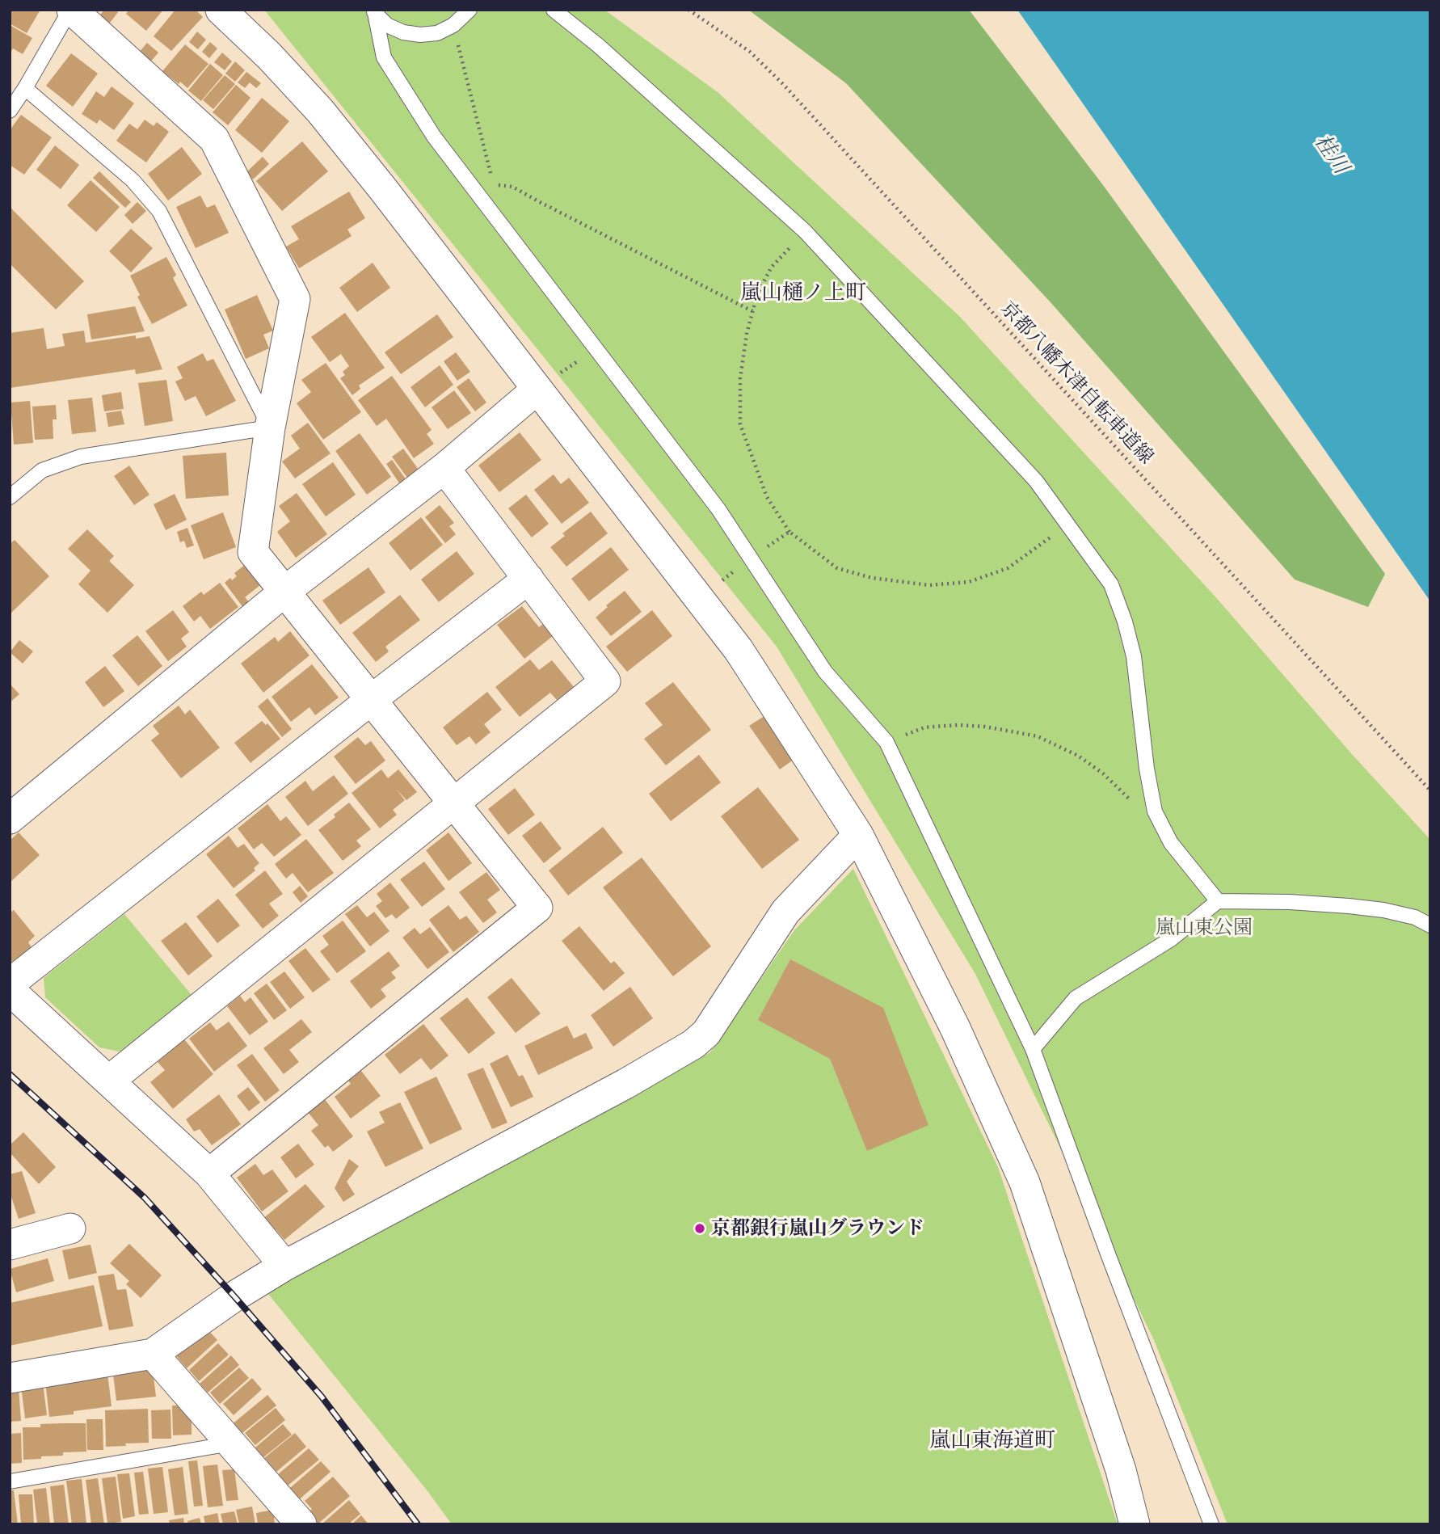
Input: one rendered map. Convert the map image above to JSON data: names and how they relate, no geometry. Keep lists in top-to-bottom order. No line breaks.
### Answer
{"streets":{"path":["京都八幡木津自転車道線"]},"districts":["嵐山樋ノ上町","嵐山東海道町"],"water":["桂川"],"parks":["嵐山東公園"],"places":["京都銀行嵐山グラウンド"]}
